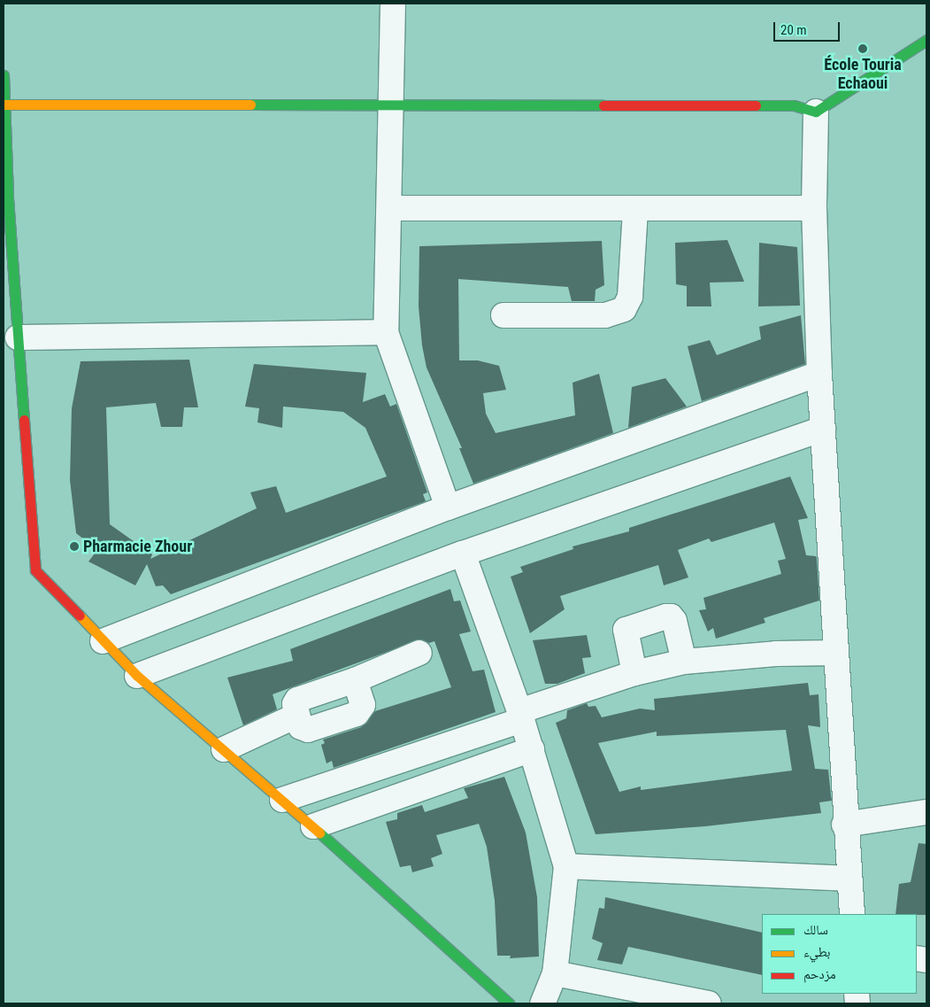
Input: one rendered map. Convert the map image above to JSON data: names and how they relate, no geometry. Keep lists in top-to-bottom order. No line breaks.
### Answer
{"places":["École Touria Echaoui","Pharmacie Zhour"],"legend":["سالك","بطيء","مزدحم"],"scale_bar":"20 m"}
